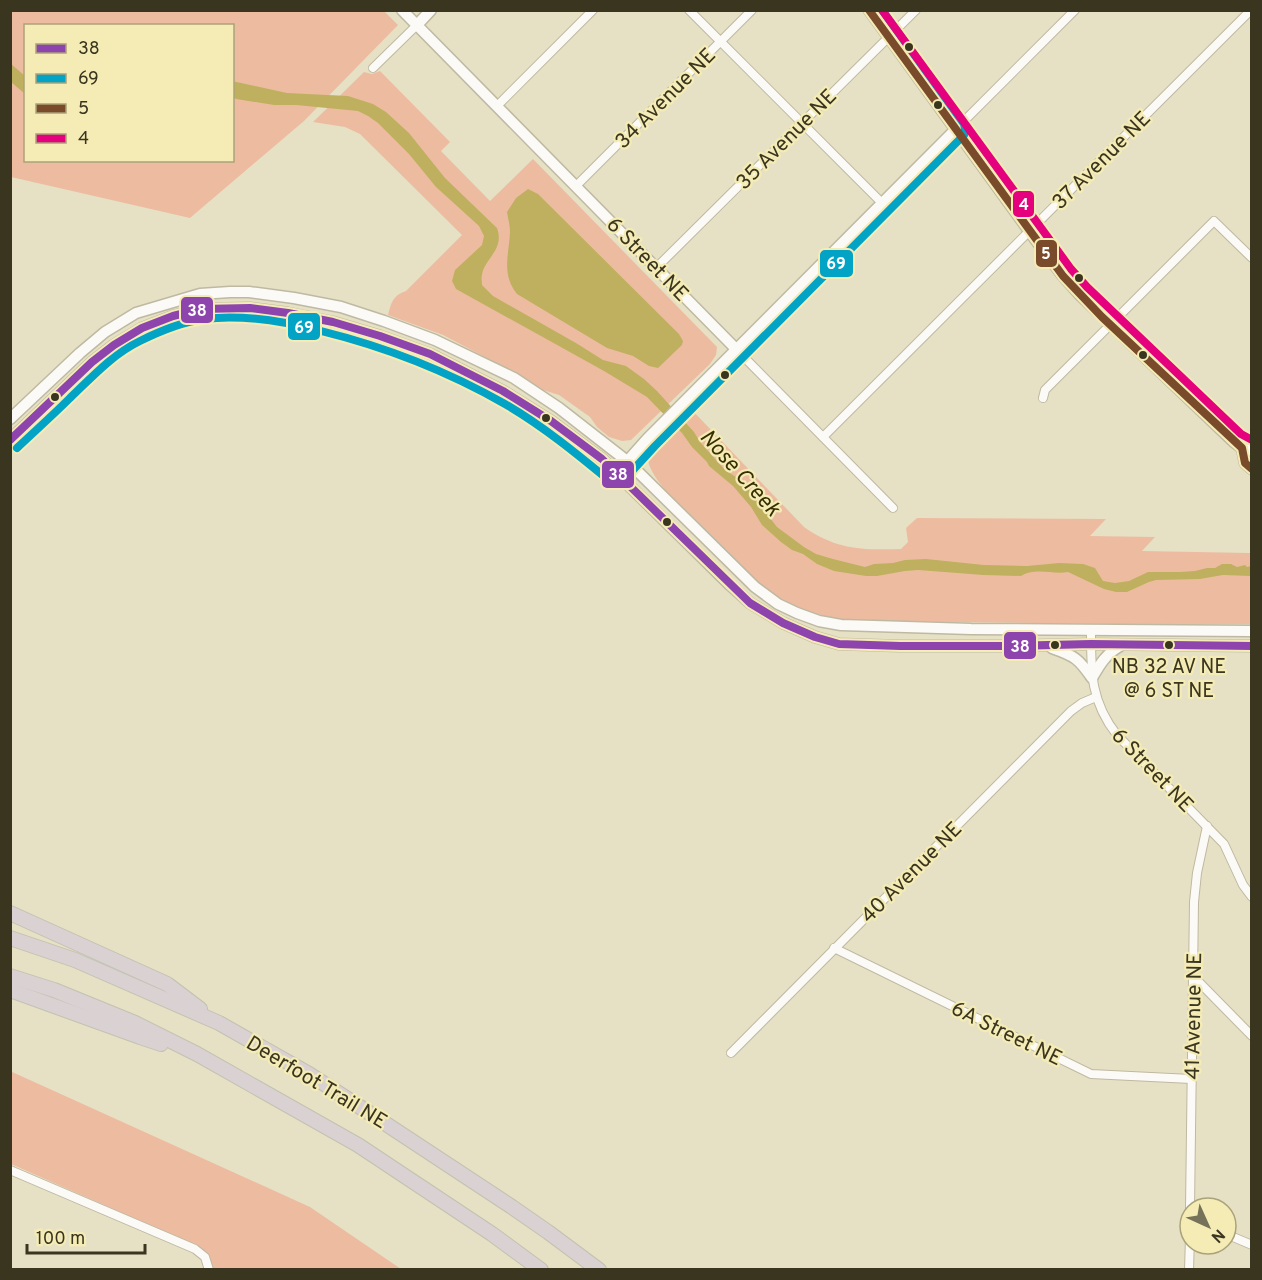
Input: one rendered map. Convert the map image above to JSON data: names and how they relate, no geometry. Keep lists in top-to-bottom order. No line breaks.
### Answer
{"streets":{"highway":["Deerfoot Trail NE"],"main road":["6 Street NE"],"street":["34 Avenue NE","35 Avenue NE","37 Avenue NE","40 Avenue NE","41 Avenue NE","6A Street NE"]},"crossings":[["34 Avenue NE","6 Street NE"],["35 Avenue NE","6 Street NE"],["37 Avenue NE","6 Street NE"],["6 Street NE","40 Avenue NE"],["6 Street NE","41 Avenue NE"],["40 Avenue NE","6A Street NE"],["41 Avenue NE","6A Street NE"]],"water":["Nose Creek"],"places":["NB 32 AV NE @ 6 ST NE"],"lines":["transit line 69","transit line 5","transit line 4","transit line 38"],"legend":["38","69","5","4"],"scale_bar":"100 m","north":"bottom right"}
